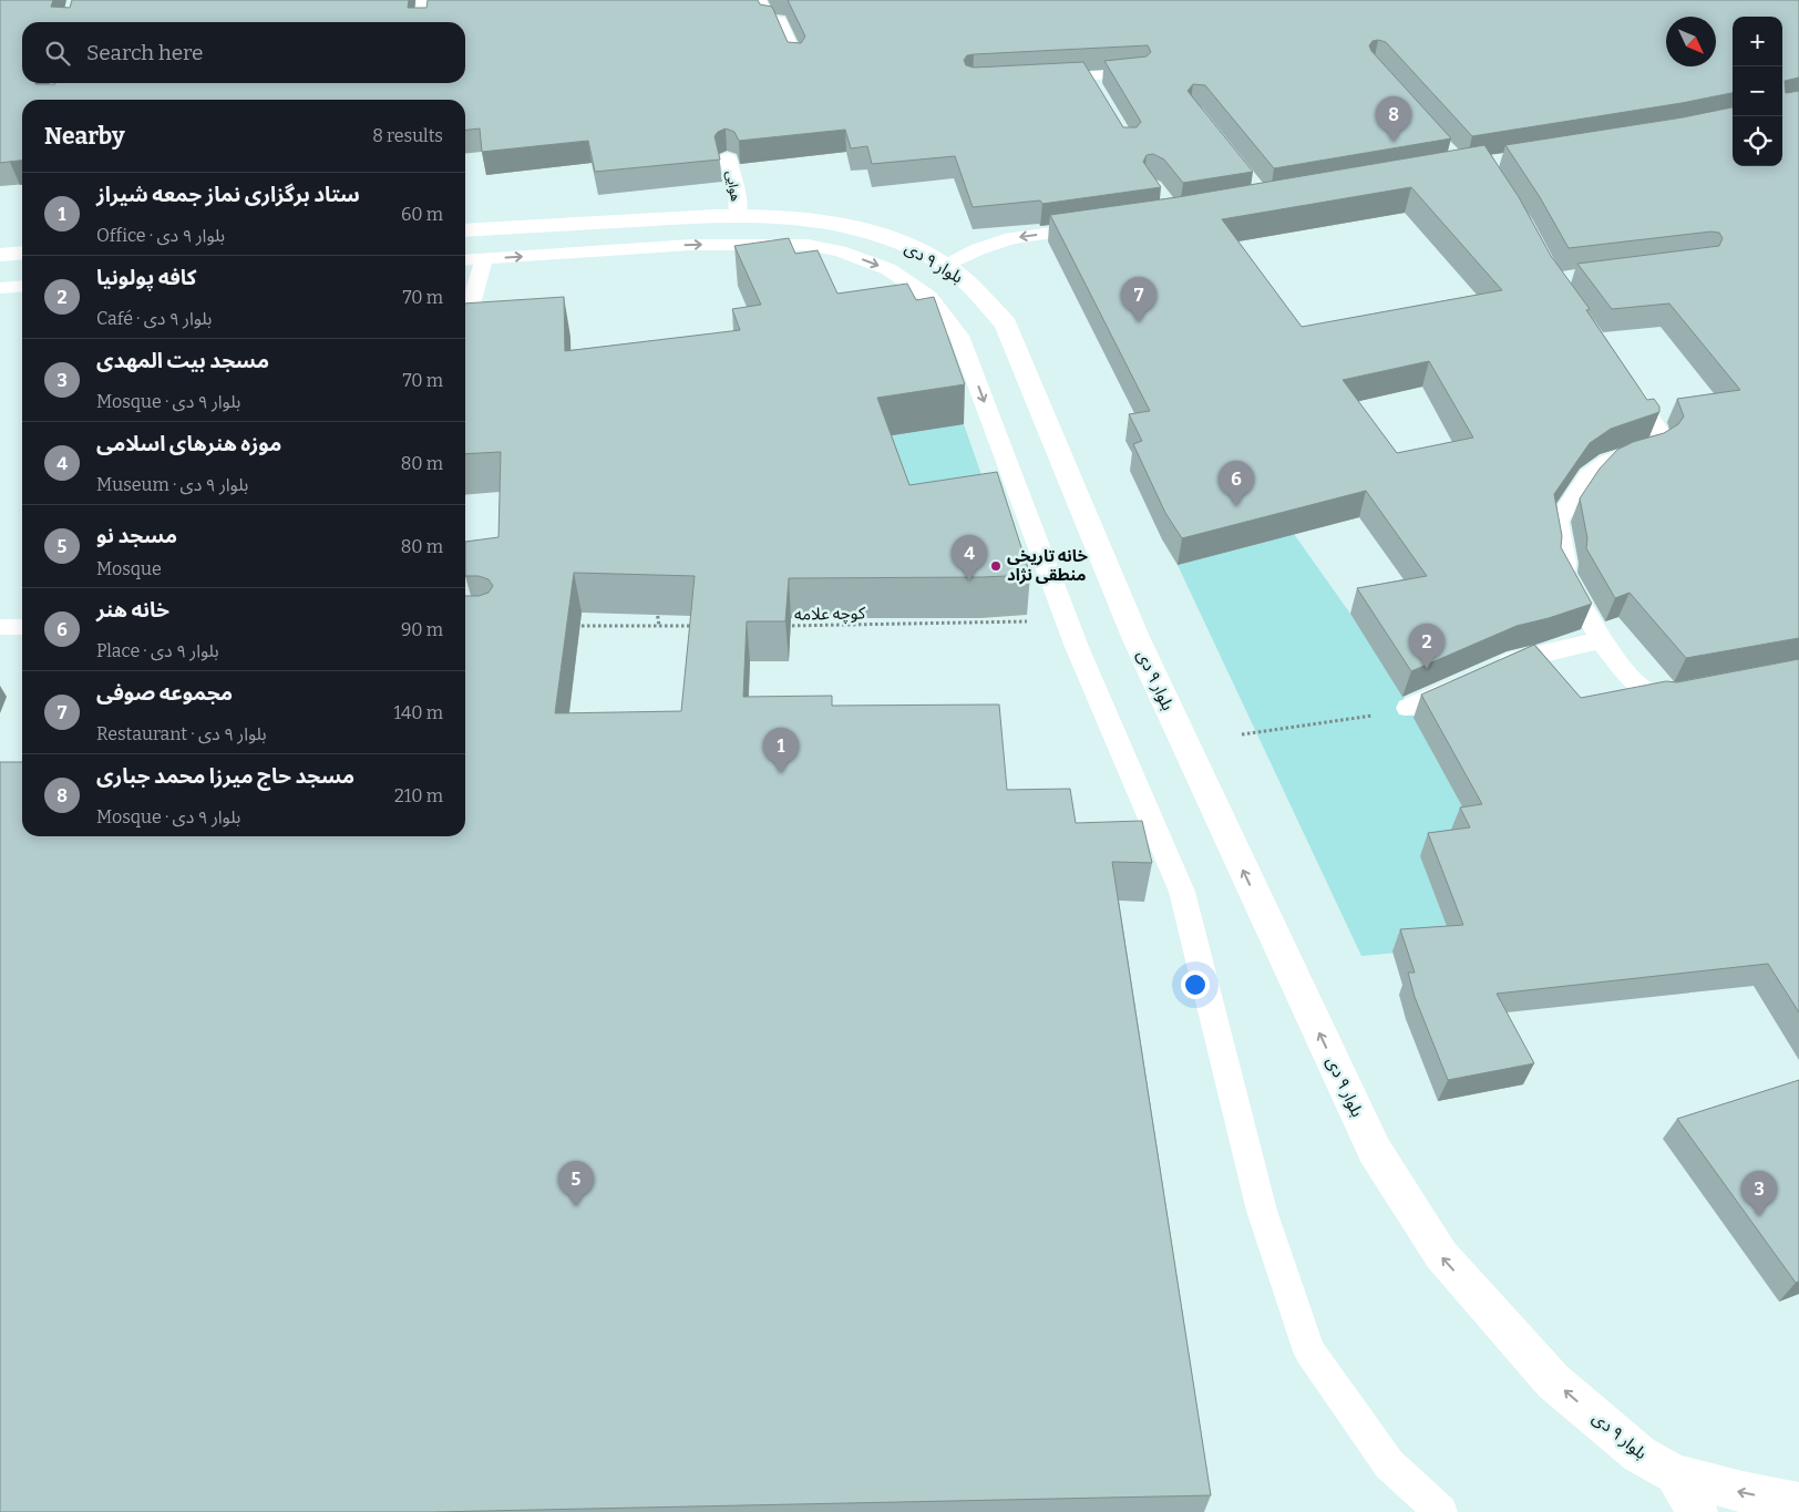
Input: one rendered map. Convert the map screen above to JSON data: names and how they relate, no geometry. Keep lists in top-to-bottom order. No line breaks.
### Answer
{"streets":{"street":["بلوار ۹ دی"],"lane":["هوایی"],"path":["کوچه علامه"]},"crossings":[["هوایی","بلوار ۹ دی"]],"places":["خانه تاریخی منطقی نژاد"],"north":"bottom right","page":{"map_buttons":["+","−"],"search":"Search here","pins":["8","7","6","4","2","1","5","3"],"heading":["Nearby","8 results"],"list":[{"mark":"1","name":"ستاد برگزاری نماز جمعه شیراز","note":"Office · بلوار ۹ دی","value":"60 m"},{"mark":"2","name":"کافه پولونیا","note":"Café · بلوار ۹ دی","value":"70 m"},{"mark":"3","name":"مسجد بیت المهدی","note":"Mosque · بلوار ۹ دی","value":"70 m"},{"mark":"4","name":"موزه هنرهای اسلامی","note":"Museum · بلوار ۹ دی","value":"80 m"},{"mark":"5","name":"مسجد نو","note":"Mosque","value":"80 m"},{"mark":"6","name":"خانه هنر","note":"Place · بلوار ۹ دی","value":"90 m"},{"mark":"7","name":"مجموعه صوفی","note":"Restaurant · بلوار ۹ دی","value":"140 m"},{"mark":"8","name":"مسجد حاج میرزا محمد جباری","note":"Mosque · بلوار ۹ دی","value":"210 m"}]}}
